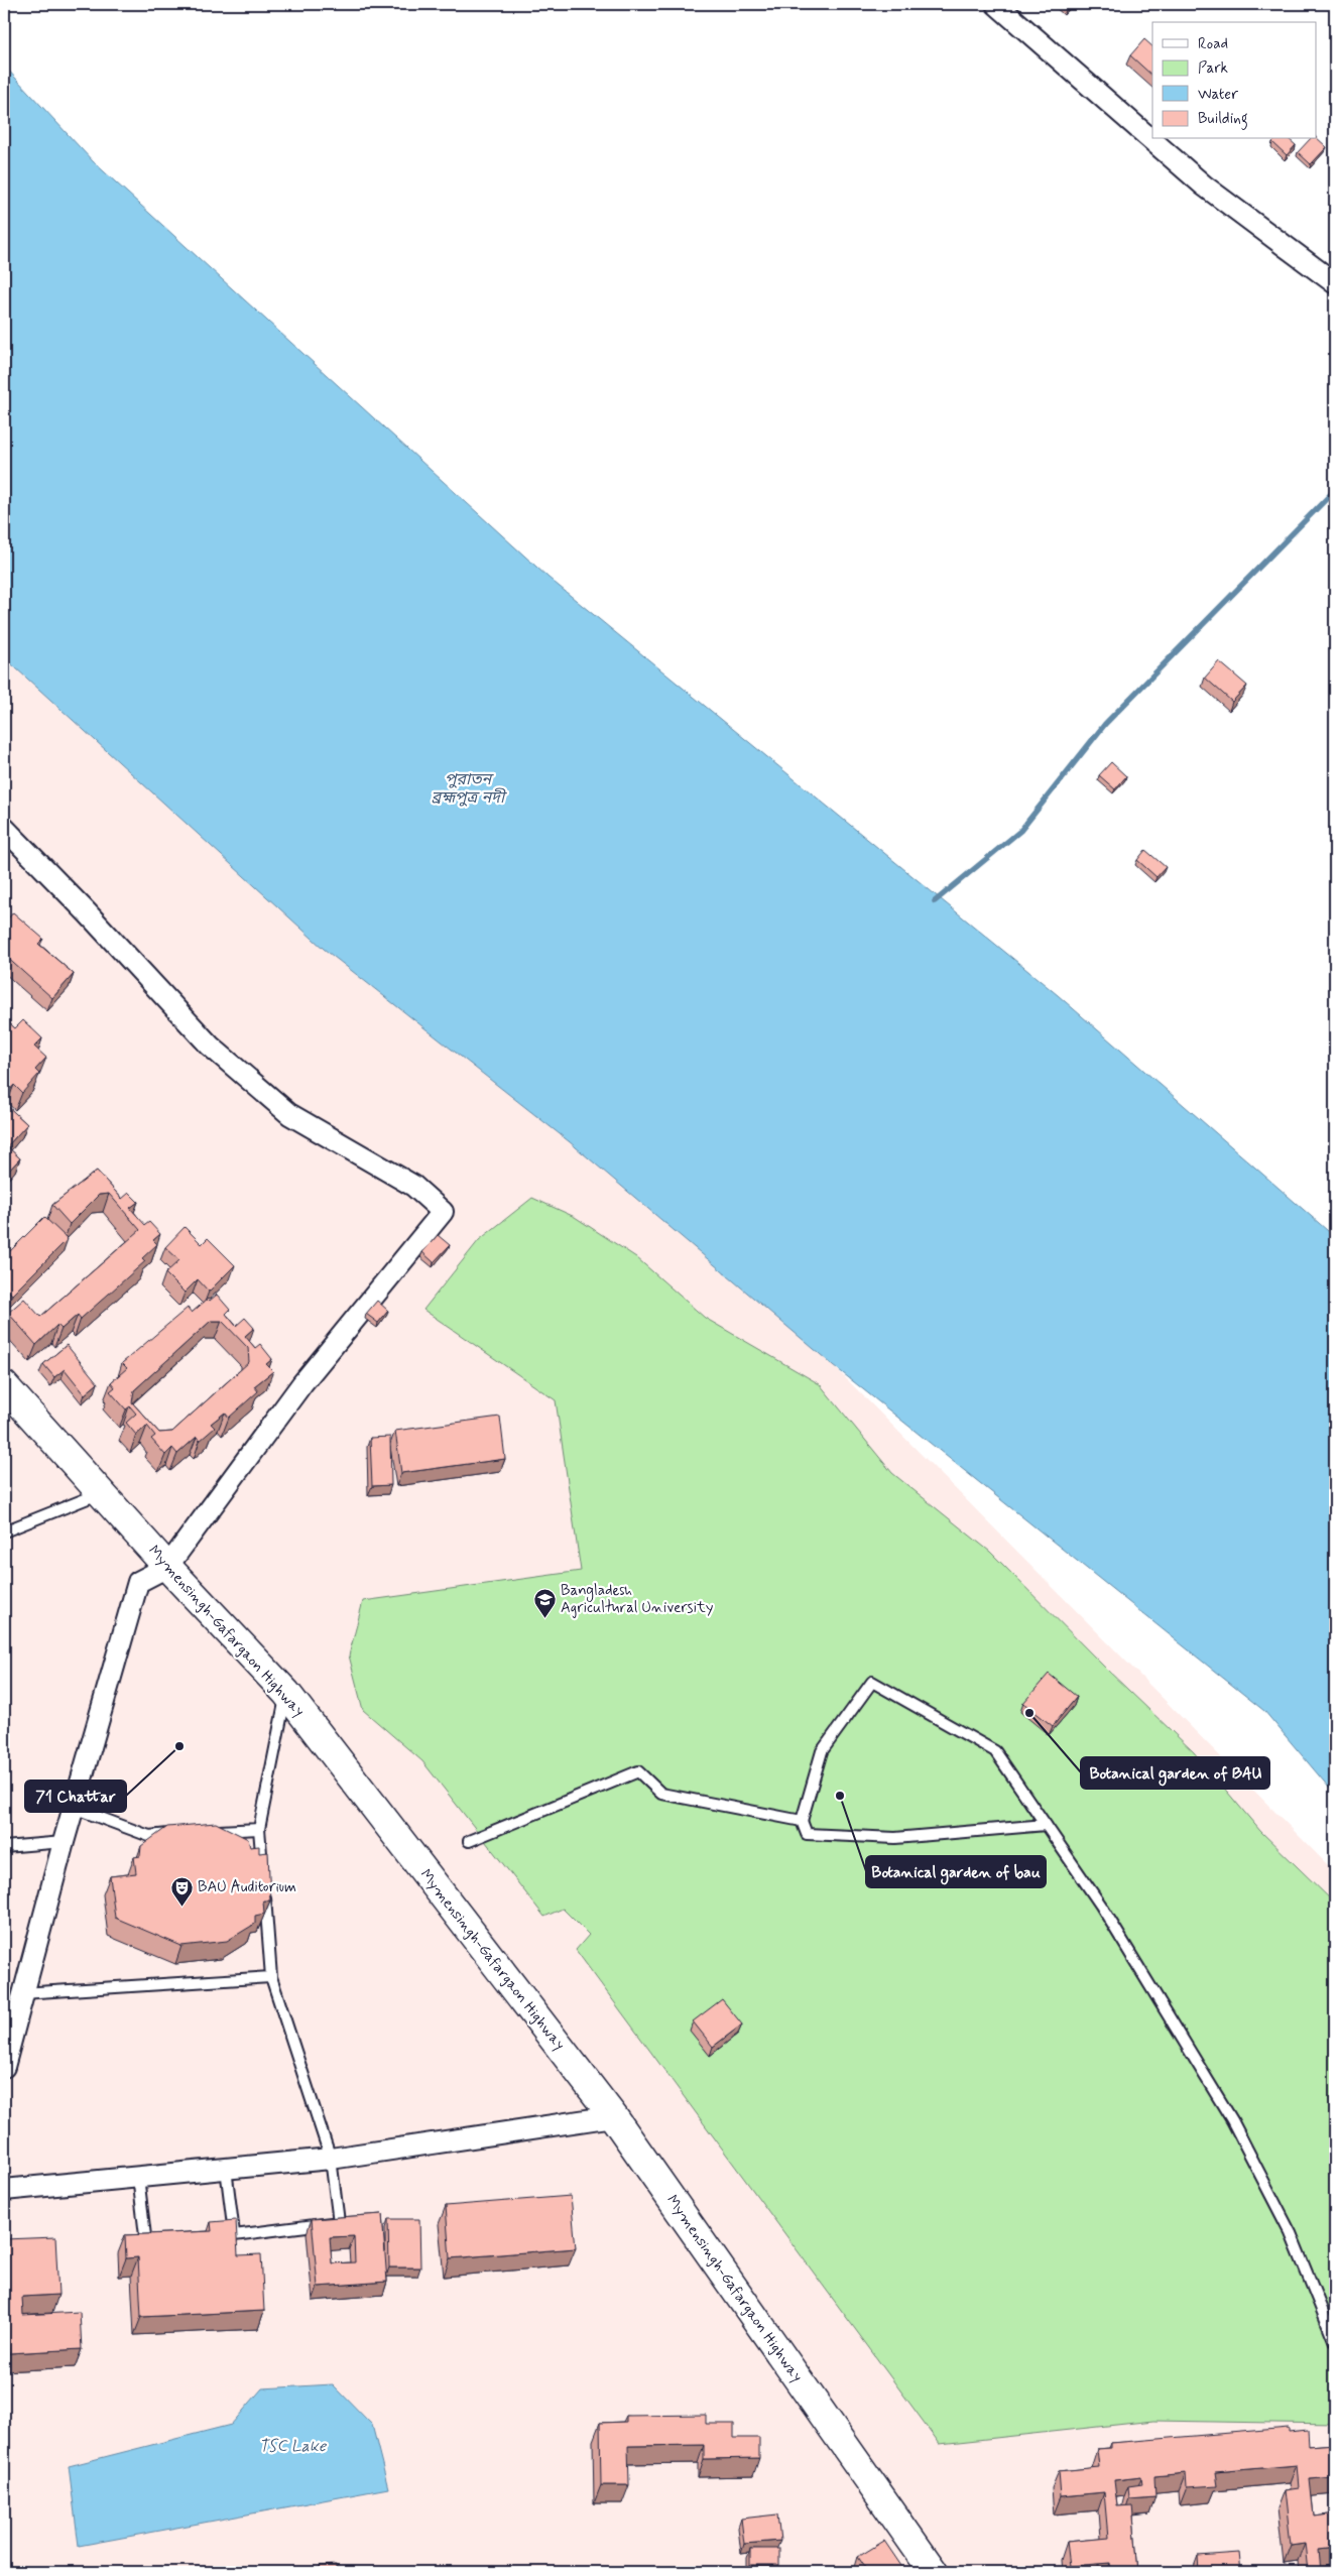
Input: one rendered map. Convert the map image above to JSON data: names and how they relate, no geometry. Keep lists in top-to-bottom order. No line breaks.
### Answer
{"streets":{"main road":["Mymensingh-Gafargaon Highway"]},"water":["পুরাতন ব্রহ্মপুত্র নদী","TSC Lake"],"places":{"school or university":["Bangladesh Agricultural University"],"other":["Botanical garden of BAU","71 Chattar","Botanical garden of bau"],"theatre":["BAU Auditorium"]},"legend":["Road","Park","Water","Building"]}
